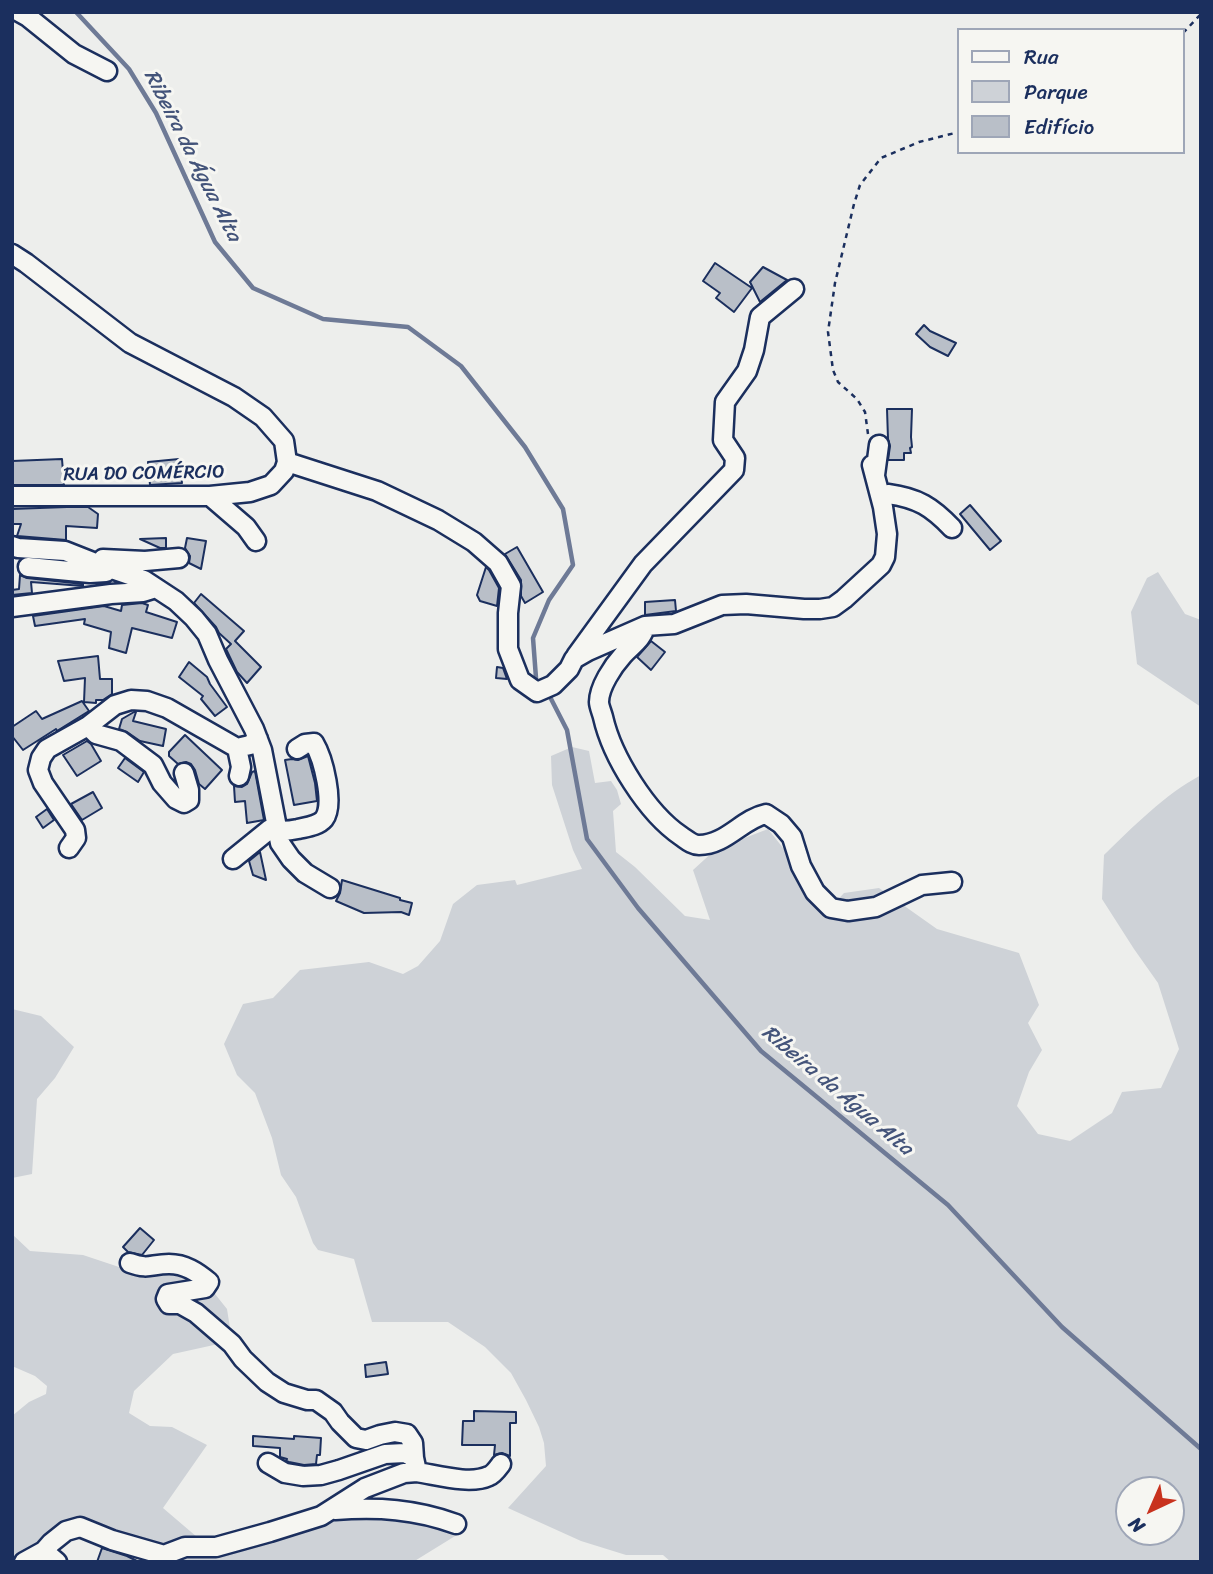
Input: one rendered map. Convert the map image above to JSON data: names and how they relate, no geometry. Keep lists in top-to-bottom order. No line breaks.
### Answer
{"streets":{"street":["RUA DO COMÉRCIO"]},"water":["Ribeira da Água Alta"],"legend":["Rua","Parque","Edifício"],"north":"bottom left"}
